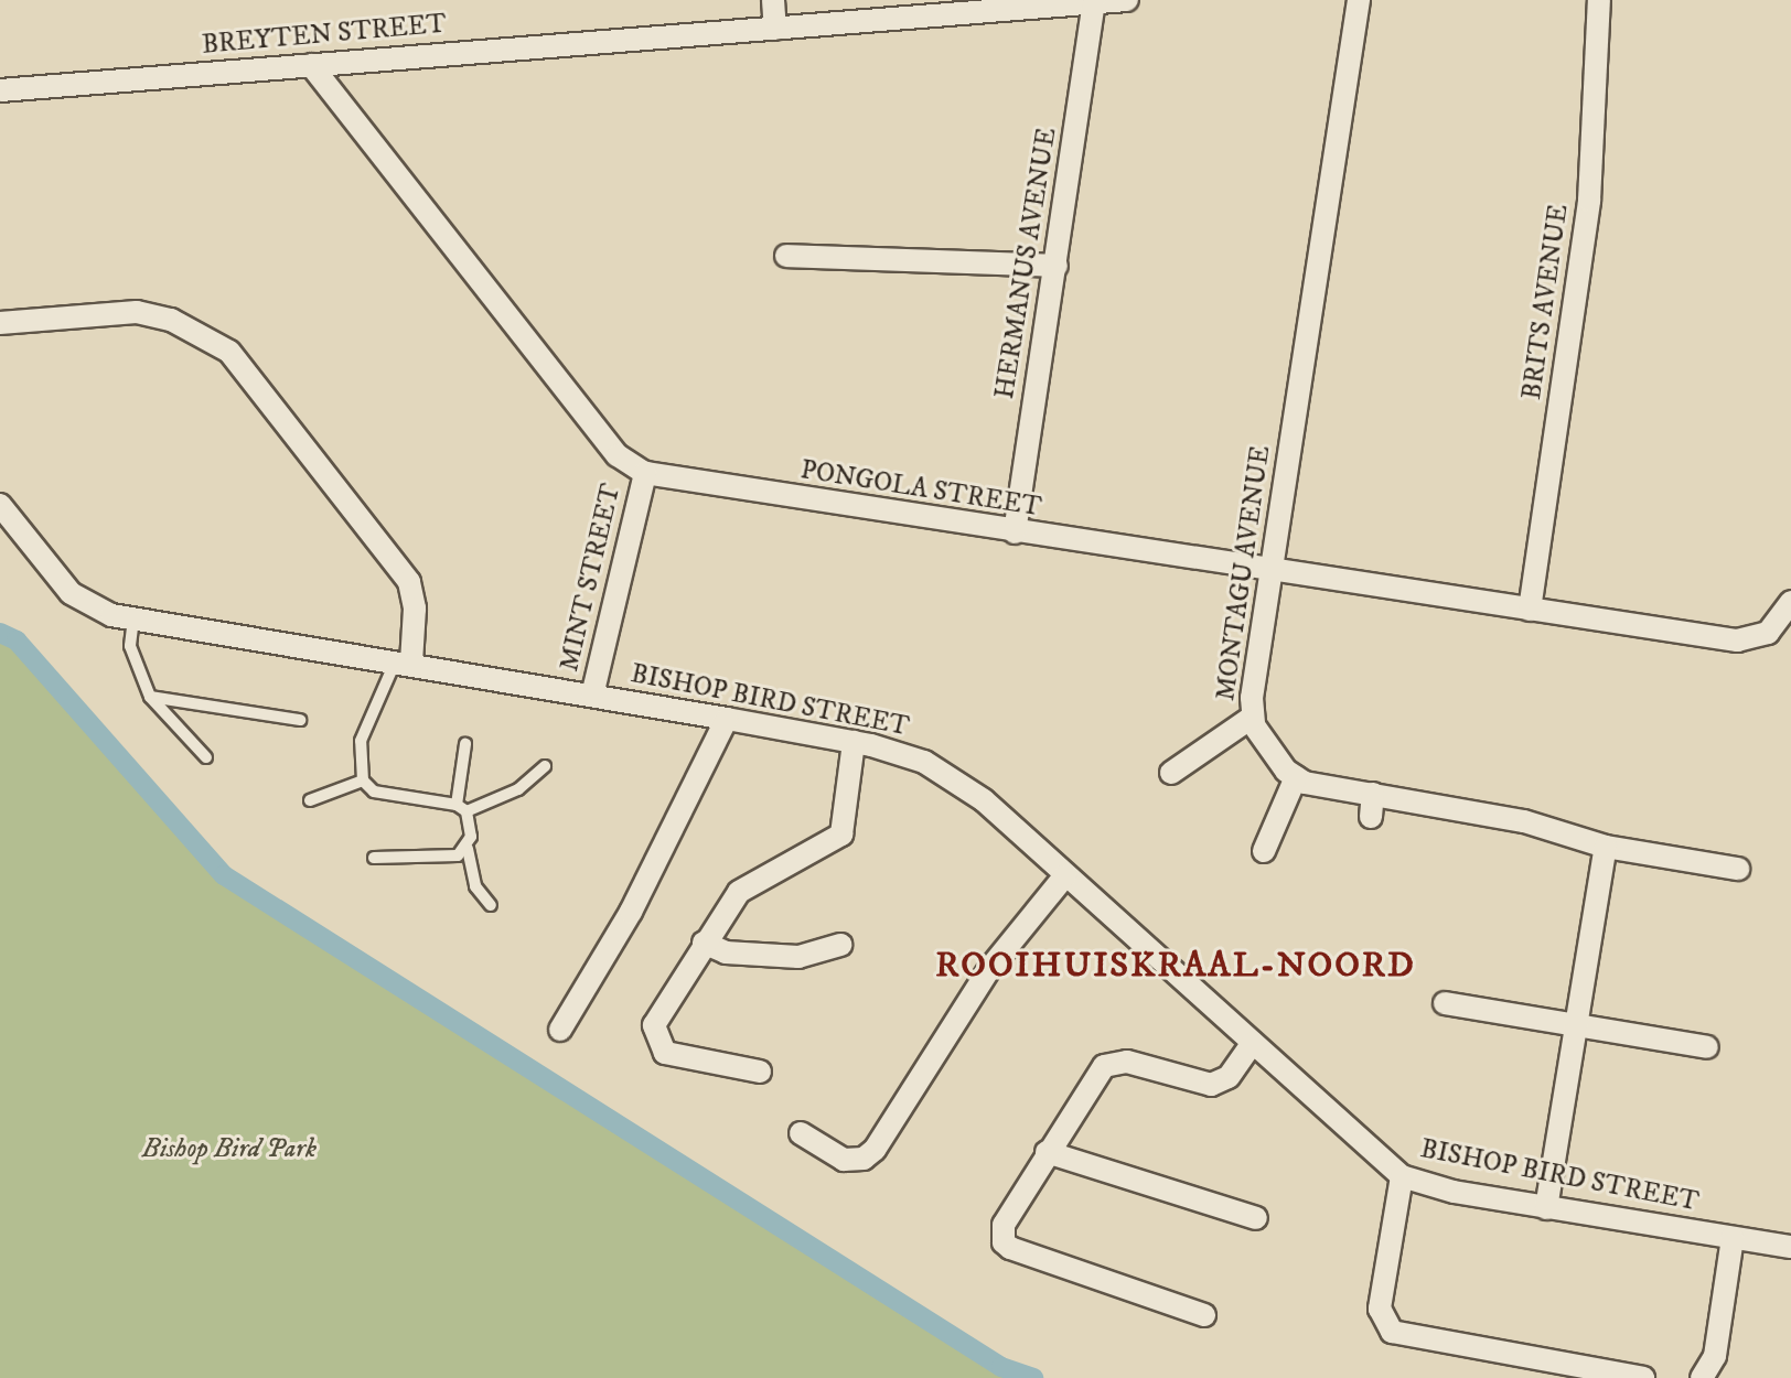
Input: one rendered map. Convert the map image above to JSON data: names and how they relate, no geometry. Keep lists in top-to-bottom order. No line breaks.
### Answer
{"streets":{"street":["BREYTEN STREET","HERMANUS AVENUE","BRITS AVENUE","PONGOLA STREET","MONTAGU AVENUE","MINT STREET","BISHOP BIRD STREET"]},"crossings":[["BREYTEN STREET","HERMANUS AVENUE"],["HERMANUS AVENUE","PONGOLA STREET"],["BRITS AVENUE","PONGOLA STREET"],["PONGOLA STREET","MONTAGU AVENUE"],["PONGOLA STREET","MINT STREET"],["MINT STREET","BISHOP BIRD STREET"]],"districts":["ROOIHUISKRAAL-NOORD"],"parks":["Bishop Bird Park"]}
